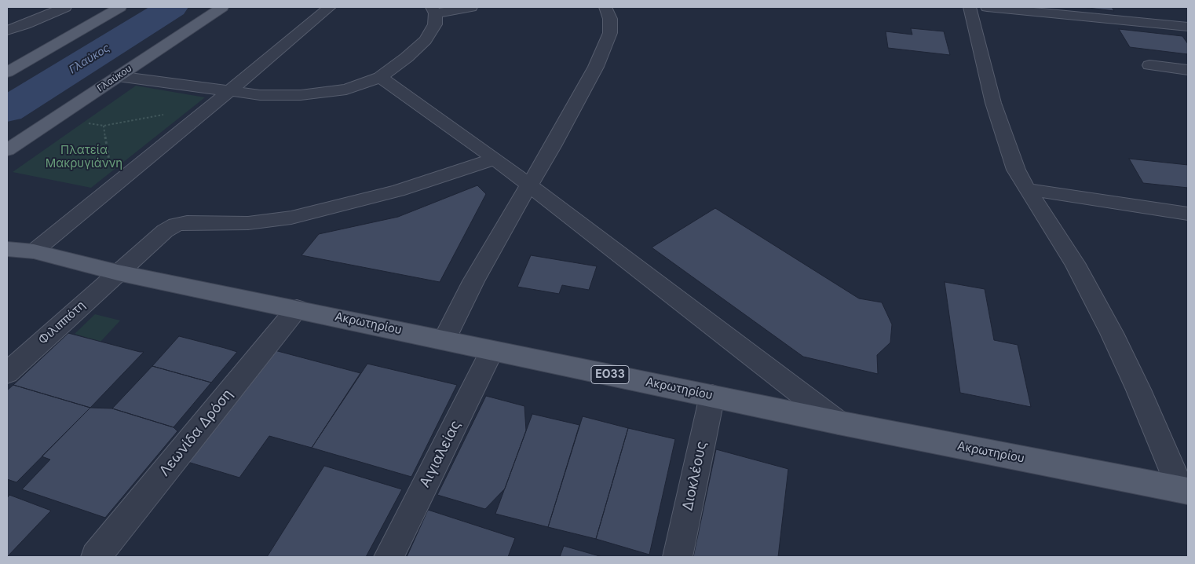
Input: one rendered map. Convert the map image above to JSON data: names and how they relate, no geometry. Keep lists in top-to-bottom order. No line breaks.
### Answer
{"streets":{"main road":["Γλαύκου","Ακρωτηρίου","ΕΟ33"],"street":["Φιλιππότη","Λεωνίδα Δρόση","Αιγιαλείας","Διοκλέους"]},"crossings":[["Φιλιππότη","Ακρωτηρίου"],["Ακρωτηρίου","Λεωνίδα Δρόση"],["Ακρωτηρίου","Αιγιαλείας"],["Ακρωτηρίου","Διοκλέους"]],"water":["Γλαύκος"],"parks":["Πλατεία Μακρυγιάννη"]}
